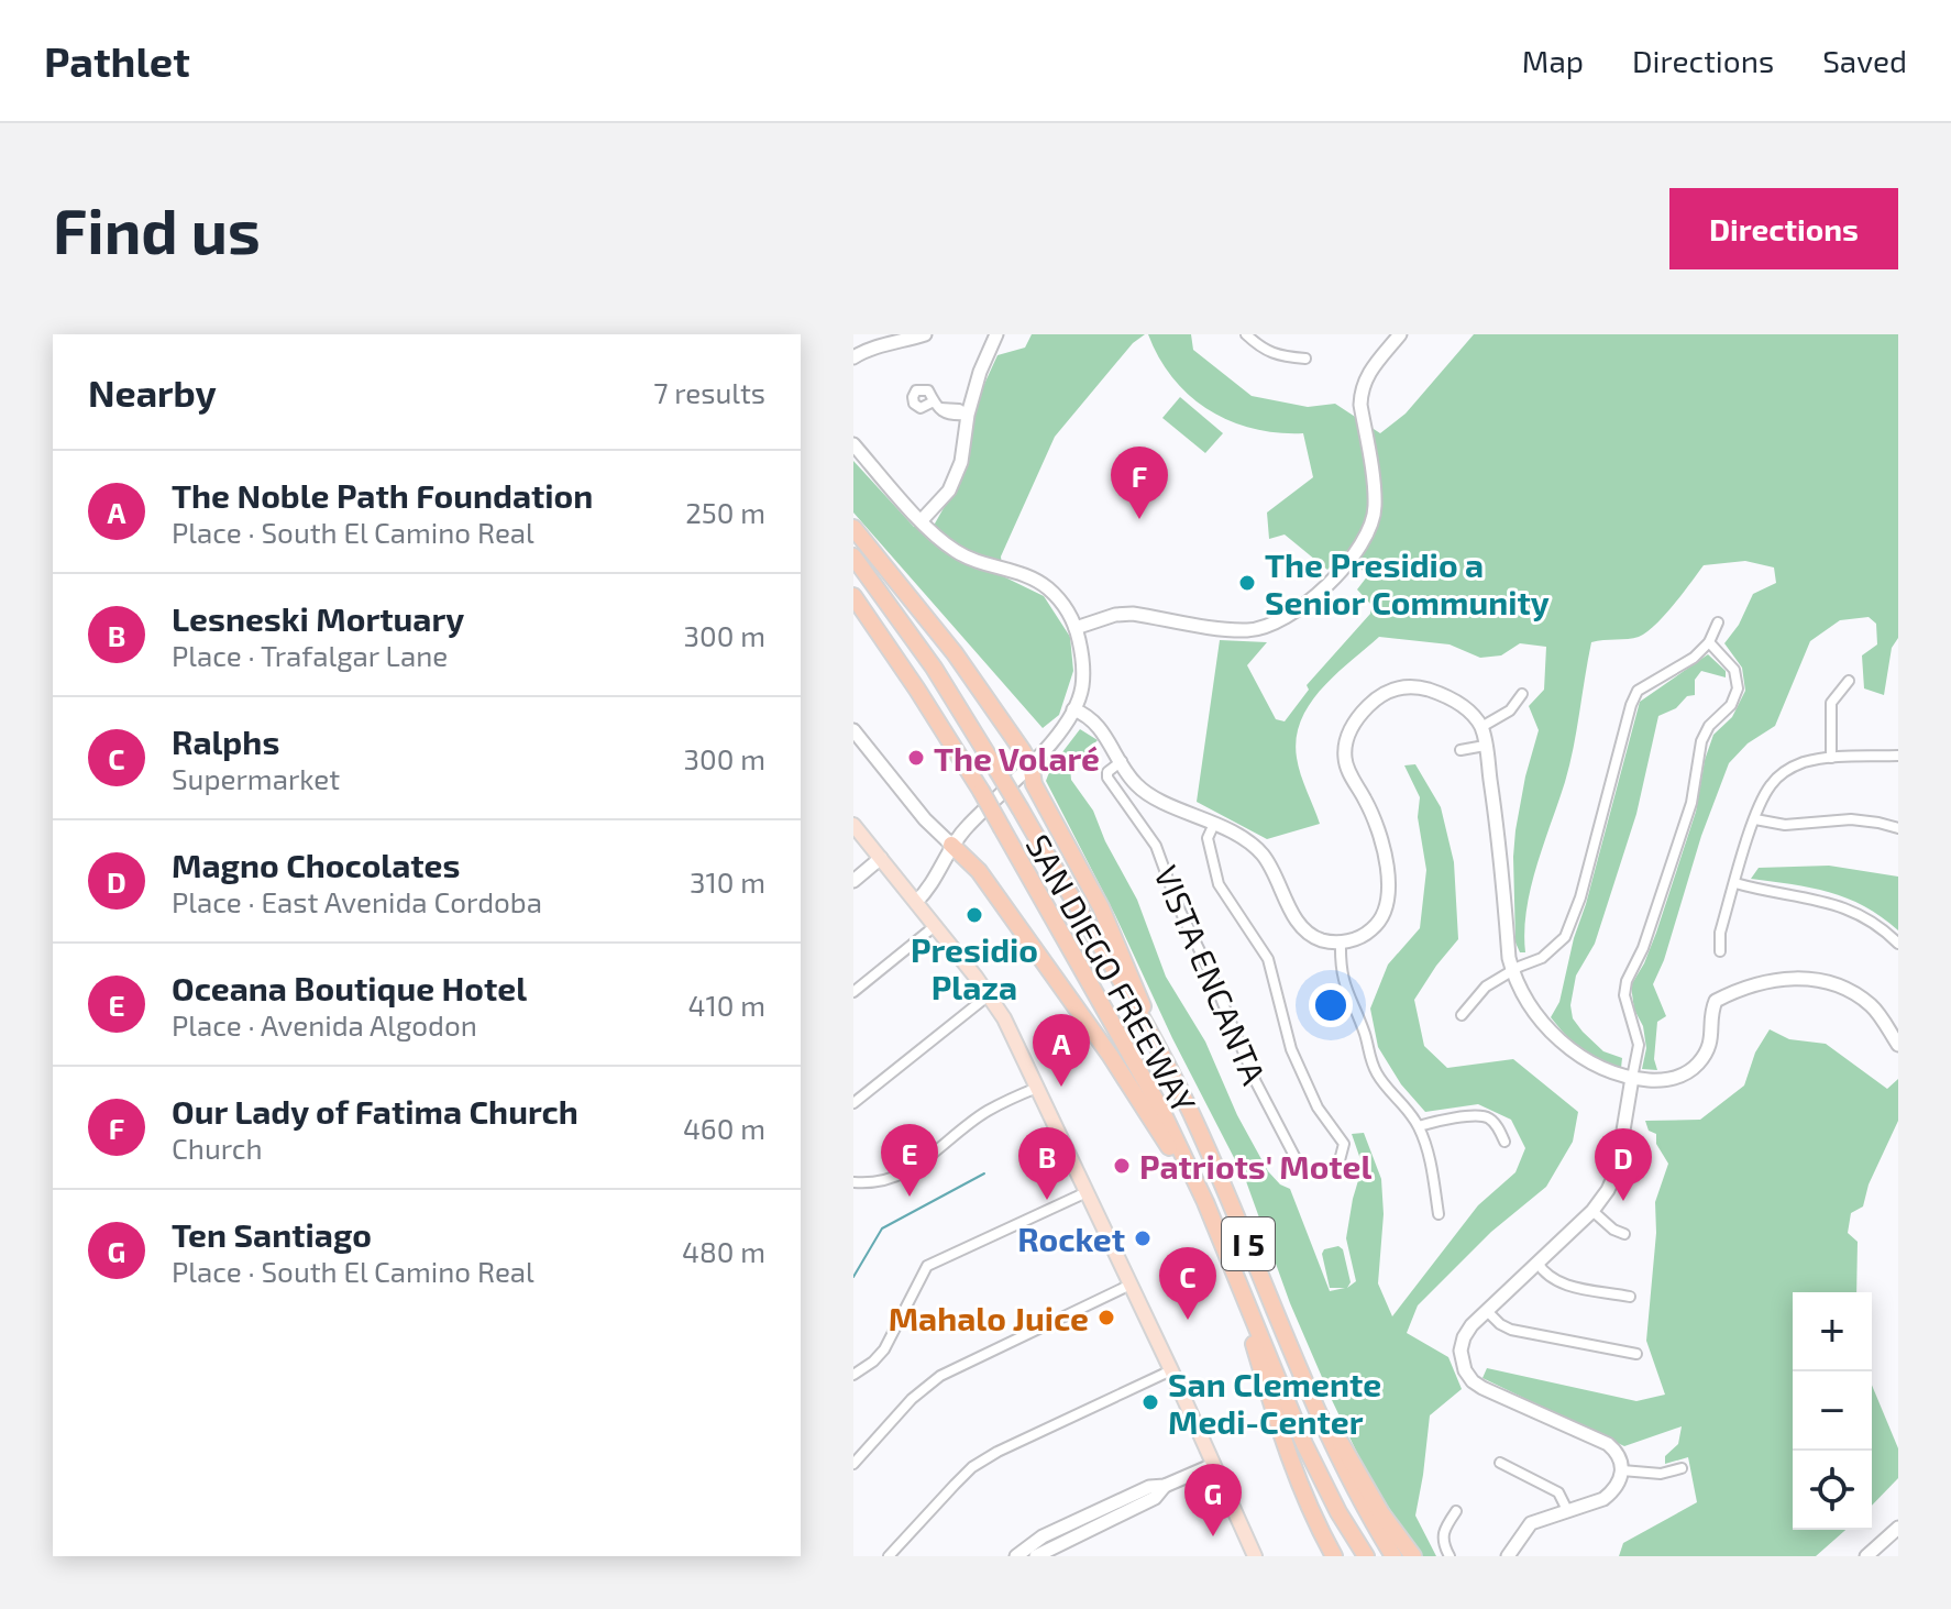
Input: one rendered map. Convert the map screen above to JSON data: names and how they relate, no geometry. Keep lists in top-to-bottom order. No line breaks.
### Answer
{"streets":{"highway":["SAN DIEGO FREEWAY","I 5"],"street":["VISTA ENCANTA"]},"places":["The Presidio a Senior Community","The Volaré","Presidio Plaza","Patriots' Motel","Rocket","Mahalo Juice","San Clemente Medi-Center"],"page":{"header":"Pathlet","nav":["Map","Directions","Saved"],"buttons":"Directions","title":"Find us","heading":["Nearby","7 results"],"pins":["F","A","E","B","D","C","G"],"list":[{"mark":"A","name":"The Noble Path Foundation","note":"Place · South El Camino Real","value":"250 m"},{"mark":"B","name":"Lesneski Mortuary","note":"Place · Trafalgar Lane","value":"300 m"},{"mark":"C","name":"Ralphs","note":"Supermarket","value":"300 m"},{"mark":"D","name":"Magno Chocolates","note":"Place · East Avenida Cordoba","value":"310 m"},{"mark":"E","name":"Oceana Boutique Hotel","note":"Place · Avenida Algodon","value":"410 m"},{"mark":"F","name":"Our Lady of Fatima Church","note":"Church","value":"460 m"},{"mark":"G","name":"Ten Santiago","note":"Place · South El Camino Real","value":"480 m"}],"map_buttons":["+","−"]}}
